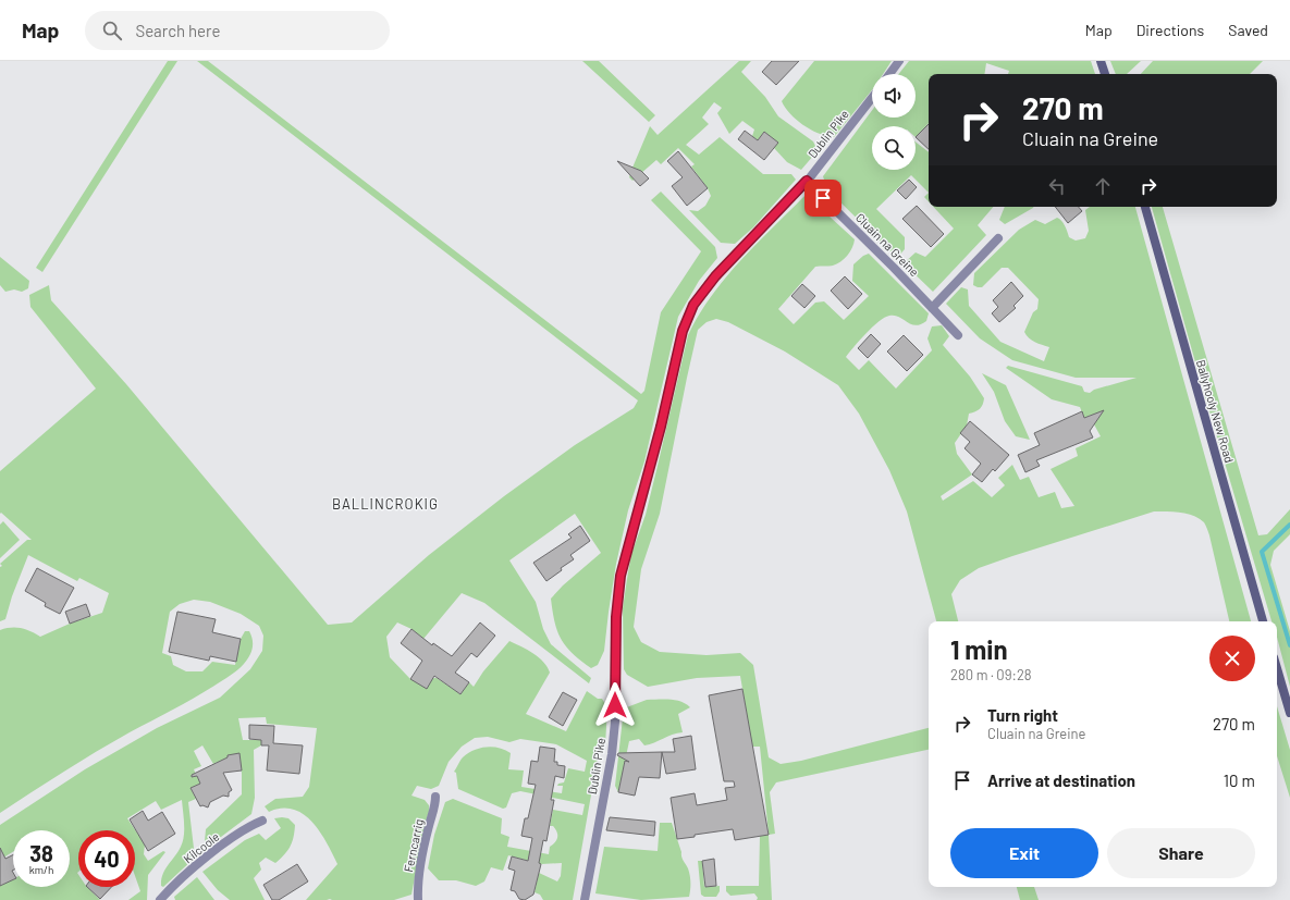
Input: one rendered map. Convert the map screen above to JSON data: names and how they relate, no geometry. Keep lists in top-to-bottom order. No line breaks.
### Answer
{"streets":{"main road":["Ballyhooly New Road"],"street":["Dublin Pike","Cluain na Greine","Ferncarrig","Kilcoole"]},"crossings":[["Dublin Pike","Cluain na Greine"]],"districts":["BALLINCROKIG"],"page":{"header":"Map","search":"Search here","nav":["Map","Directions","Saved"],"turn":["270 m","Cluain na Greine"],"heading":["1 min","280 m · 09:28"],"list":[{"name":"Turn right","note":"Cluain na Greine","value":"270 m"},{"name":"Arrive at destination","value":"10 m"}],"buttons":["Exit","Share"],"speed":"38 km/h","limit":"40"}}
